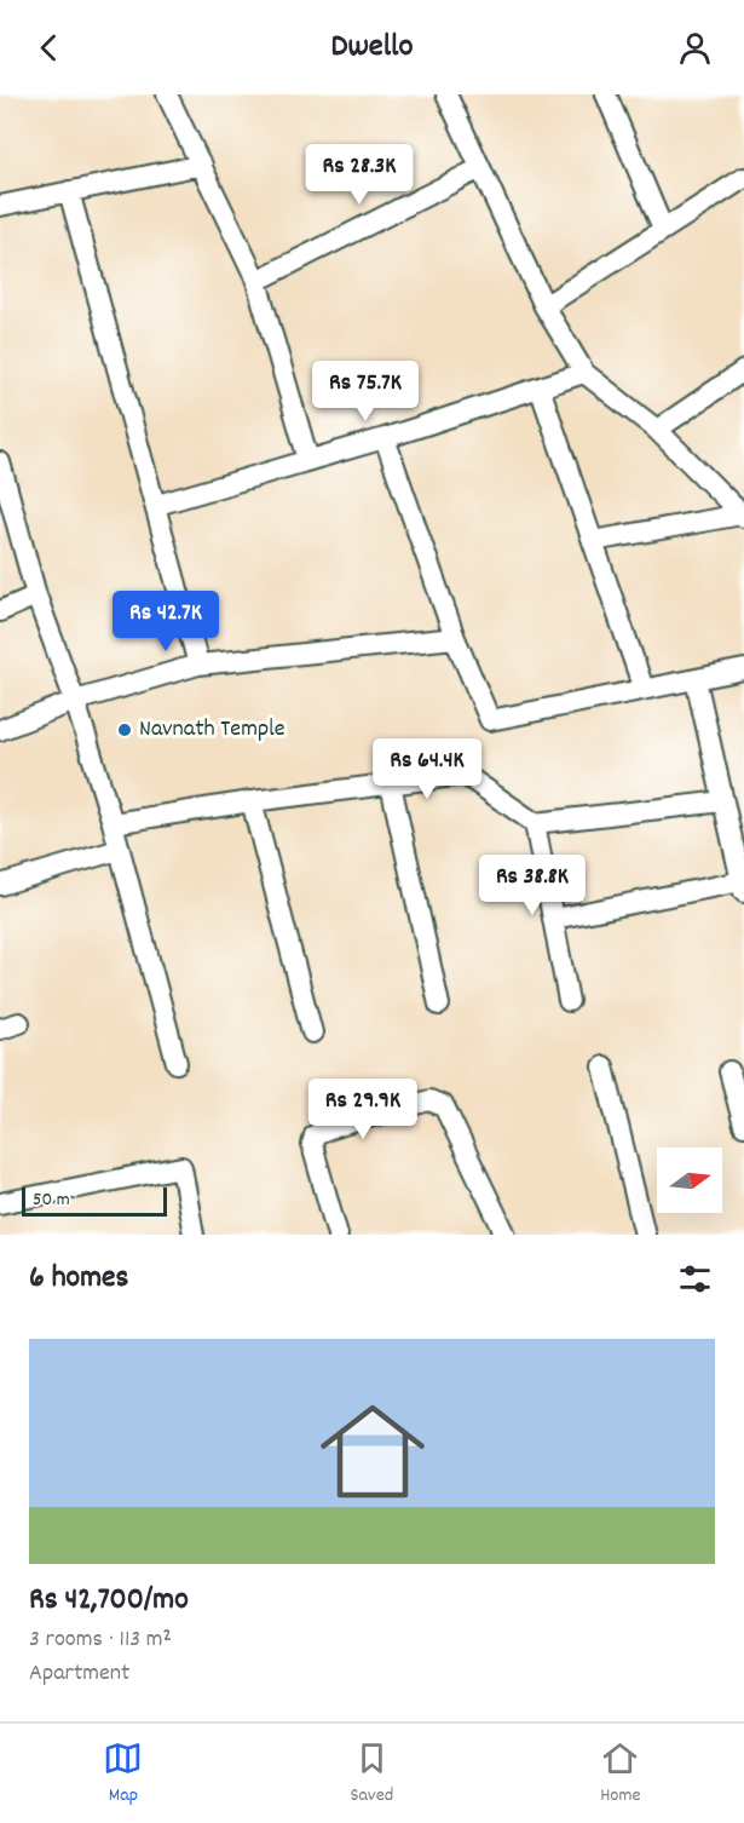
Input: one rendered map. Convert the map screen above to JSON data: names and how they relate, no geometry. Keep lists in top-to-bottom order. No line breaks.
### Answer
{"places":["Navnath Temple"],"scale_bar":"50 m","north":"right","page":{"header":"Dwello","price":["Rs 28.3K","Rs 75.7K","Rs 42.7K","Rs 64.4K","Rs 38.8K","Rs 29.9K"],"scale":"50 m","heading":"6 homes","list":[{"name":"Rs 42,700/mo","note":"3 rooms · 113 m² · Apartment"}],"tabs":["Map","Saved","Home"]}}
